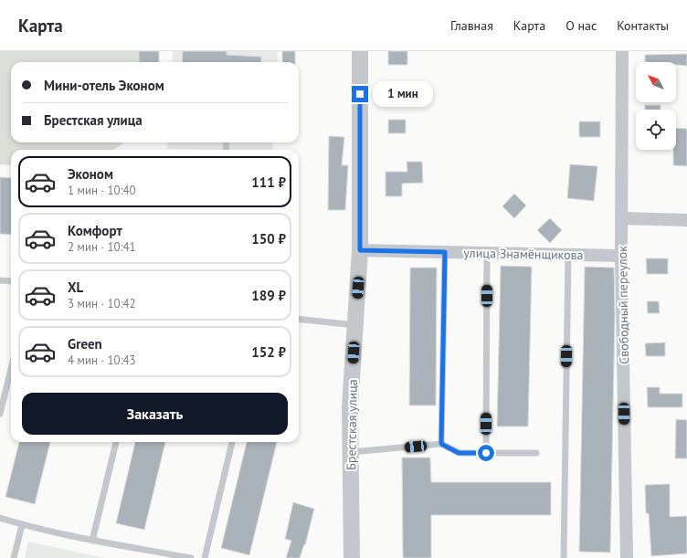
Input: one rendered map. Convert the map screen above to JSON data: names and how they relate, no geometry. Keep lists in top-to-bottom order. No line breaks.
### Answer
{"streets":{"street":["улица Знамёнщикова","Свободный переулок","Брестская улица"]},"crossings":[["улица Знамёнщикова","Свободный переулок"],["улица Знамёнщикова","Брестская улица"]],"north":"top left","page":{"header":"Карта","nav":["Главная","Карта","О нас","Контакты"],"banner":["Мини-отель Эконом","Брестская улица"],"bubble":"1 мин","list":[{"name":"Эконом","note":"1 мин · 10:40","value":"111 ₽"},{"name":"Комфорт","note":"2 мин · 10:41","value":"150 ₽"},{"name":"XL","note":"3 мин · 10:42","value":"189 ₽"},{"name":"Green","note":"4 мин · 10:43","value":"152 ₽"}],"buttons":"Заказать"}}
